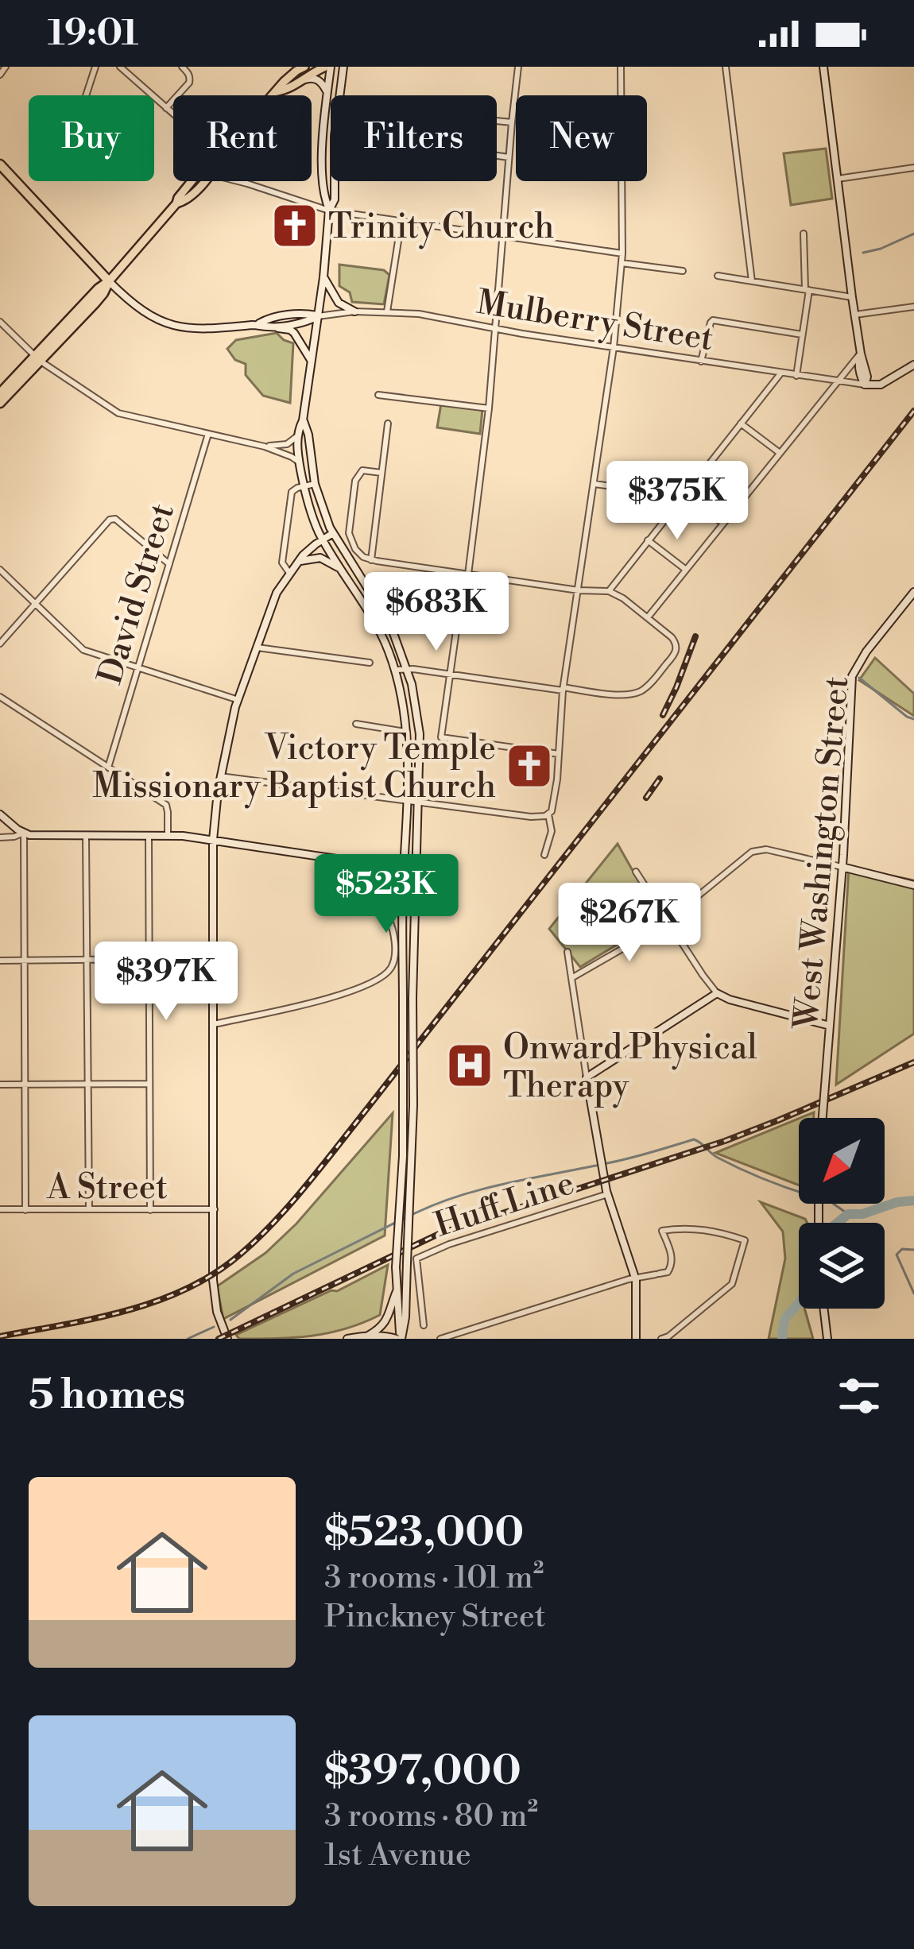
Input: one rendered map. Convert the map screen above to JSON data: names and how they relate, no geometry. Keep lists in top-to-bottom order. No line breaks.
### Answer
{"streets":{"street":["Mulberry Street","David Street","West Washington Street","A Street","Huff Line"]},"places":{"church":["Trinity Church","Victory Temple Missionary Baptist Church"],"hospital":["Onward Physical Therapy"]},"north":"bottom left","page":{"status":"19:01","chip":["Buy","Rent","Filters","New"],"price":["$375K","$683K","$523K","$267K","$397K"],"heading":"5 homes","list":[{"name":"$523,000","note":"3 rooms · 101 m² · Pinckney Street"},{"name":"$397,000","note":"3 rooms · 80 m² · 1st Avenue"}]}}
